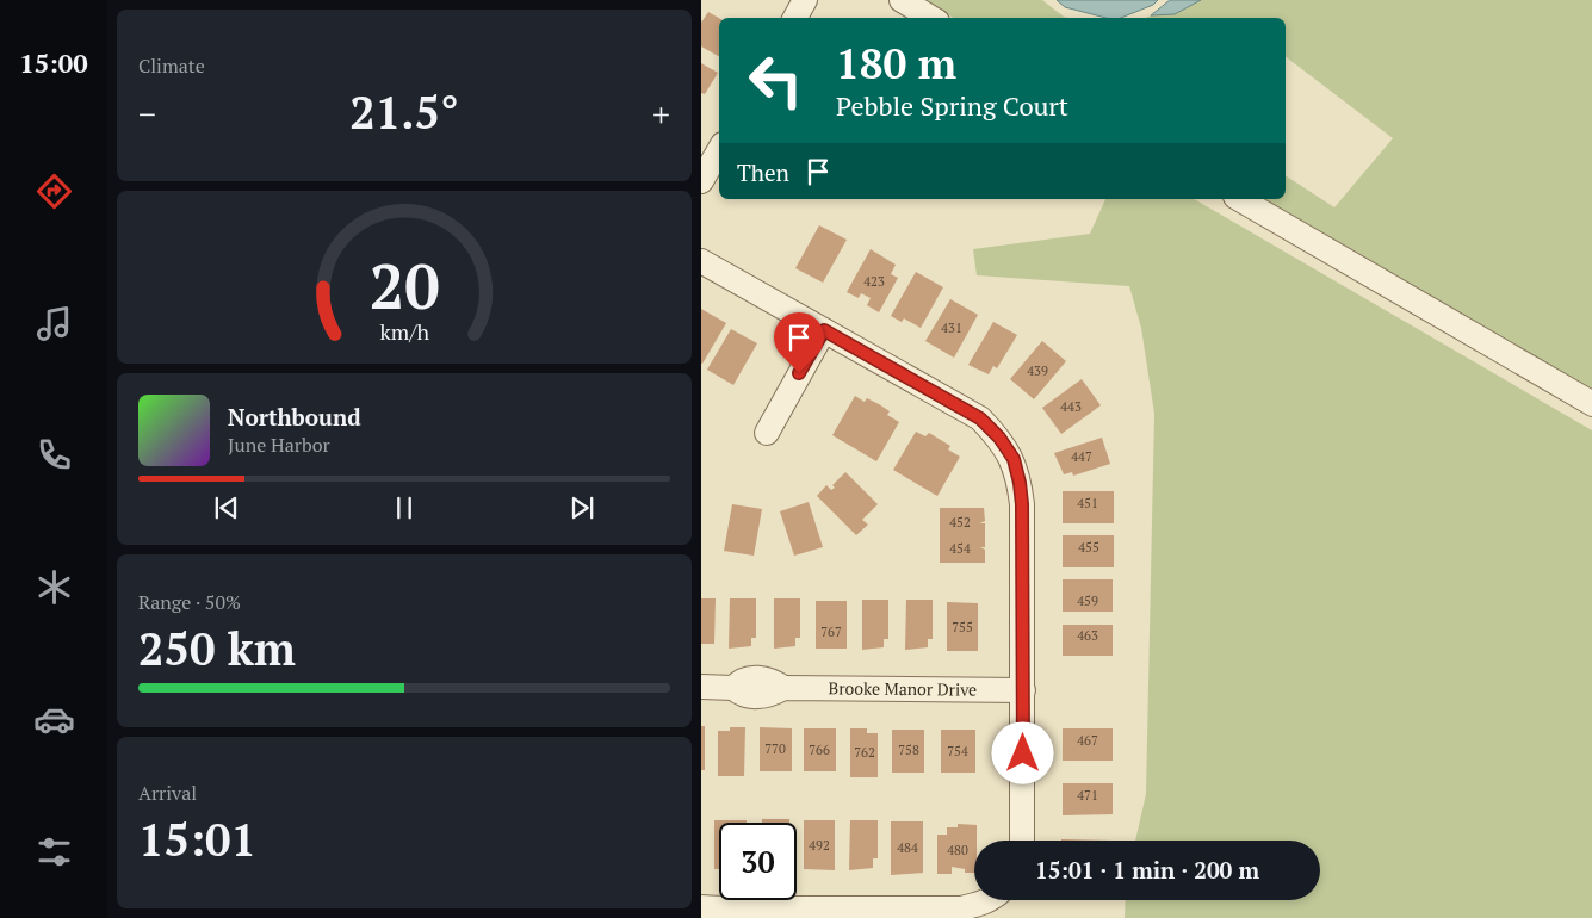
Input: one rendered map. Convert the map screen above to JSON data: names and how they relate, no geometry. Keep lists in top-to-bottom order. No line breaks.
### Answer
{"streets":{"street":["Brooke Manor Drive"]},"house_numbers":["423","431","439","443","447","451","452","455","454","459","755","767","463","467","770","766","758","754","762","471","492","484","480"],"page":{"tabs":"15:00","tile":["Climate",["Range · 50%","250 km"],["Arrival","15:01"]],"turn":["180 m","Pebble Spring Court"],"heat":["−","21.5°","+"],"then":"Then","song":["Northbound","June Harbor"],"limit":"30","trip":"15:01 · 1 min · 200 m","gauge":["20","km/h"]}}
